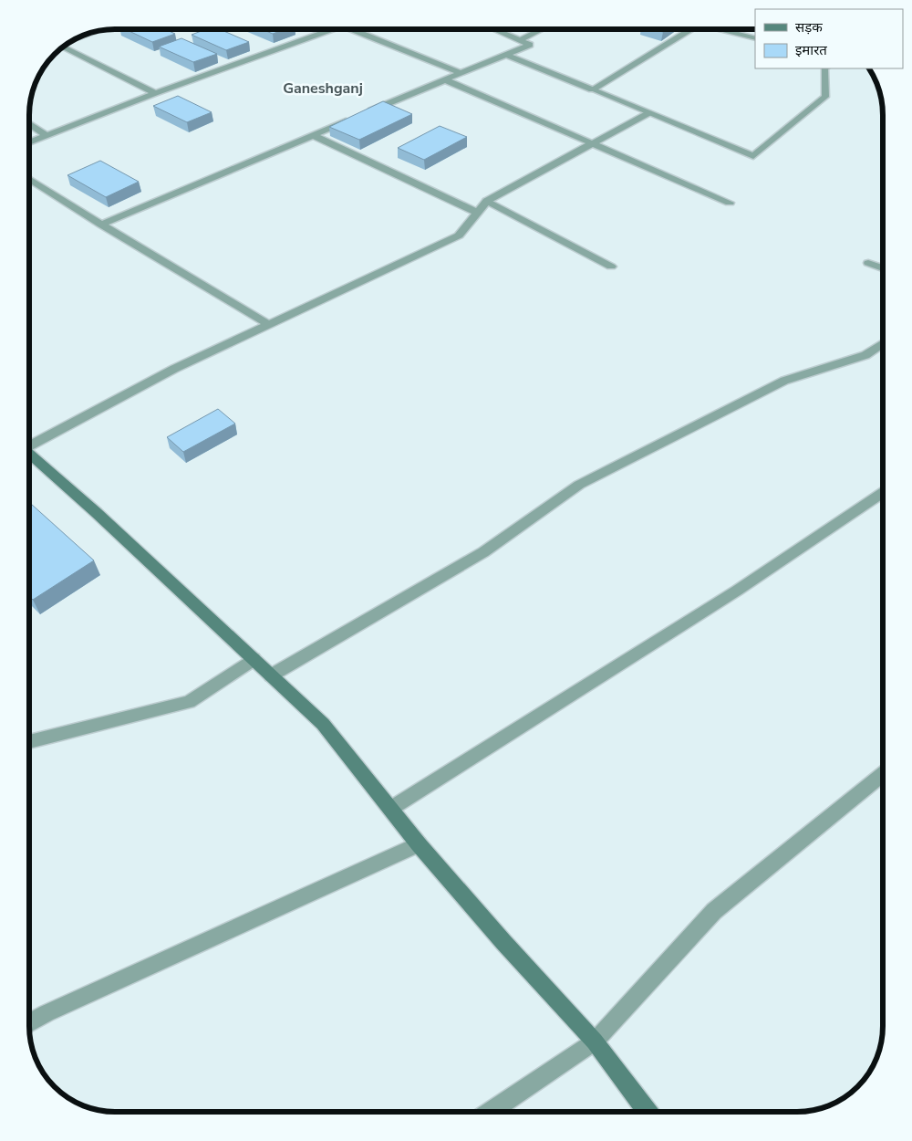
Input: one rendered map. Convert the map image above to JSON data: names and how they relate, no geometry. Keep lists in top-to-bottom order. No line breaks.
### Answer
{"districts":["Ganeshganj"],"legend":["सड़क","इमारत"]}
